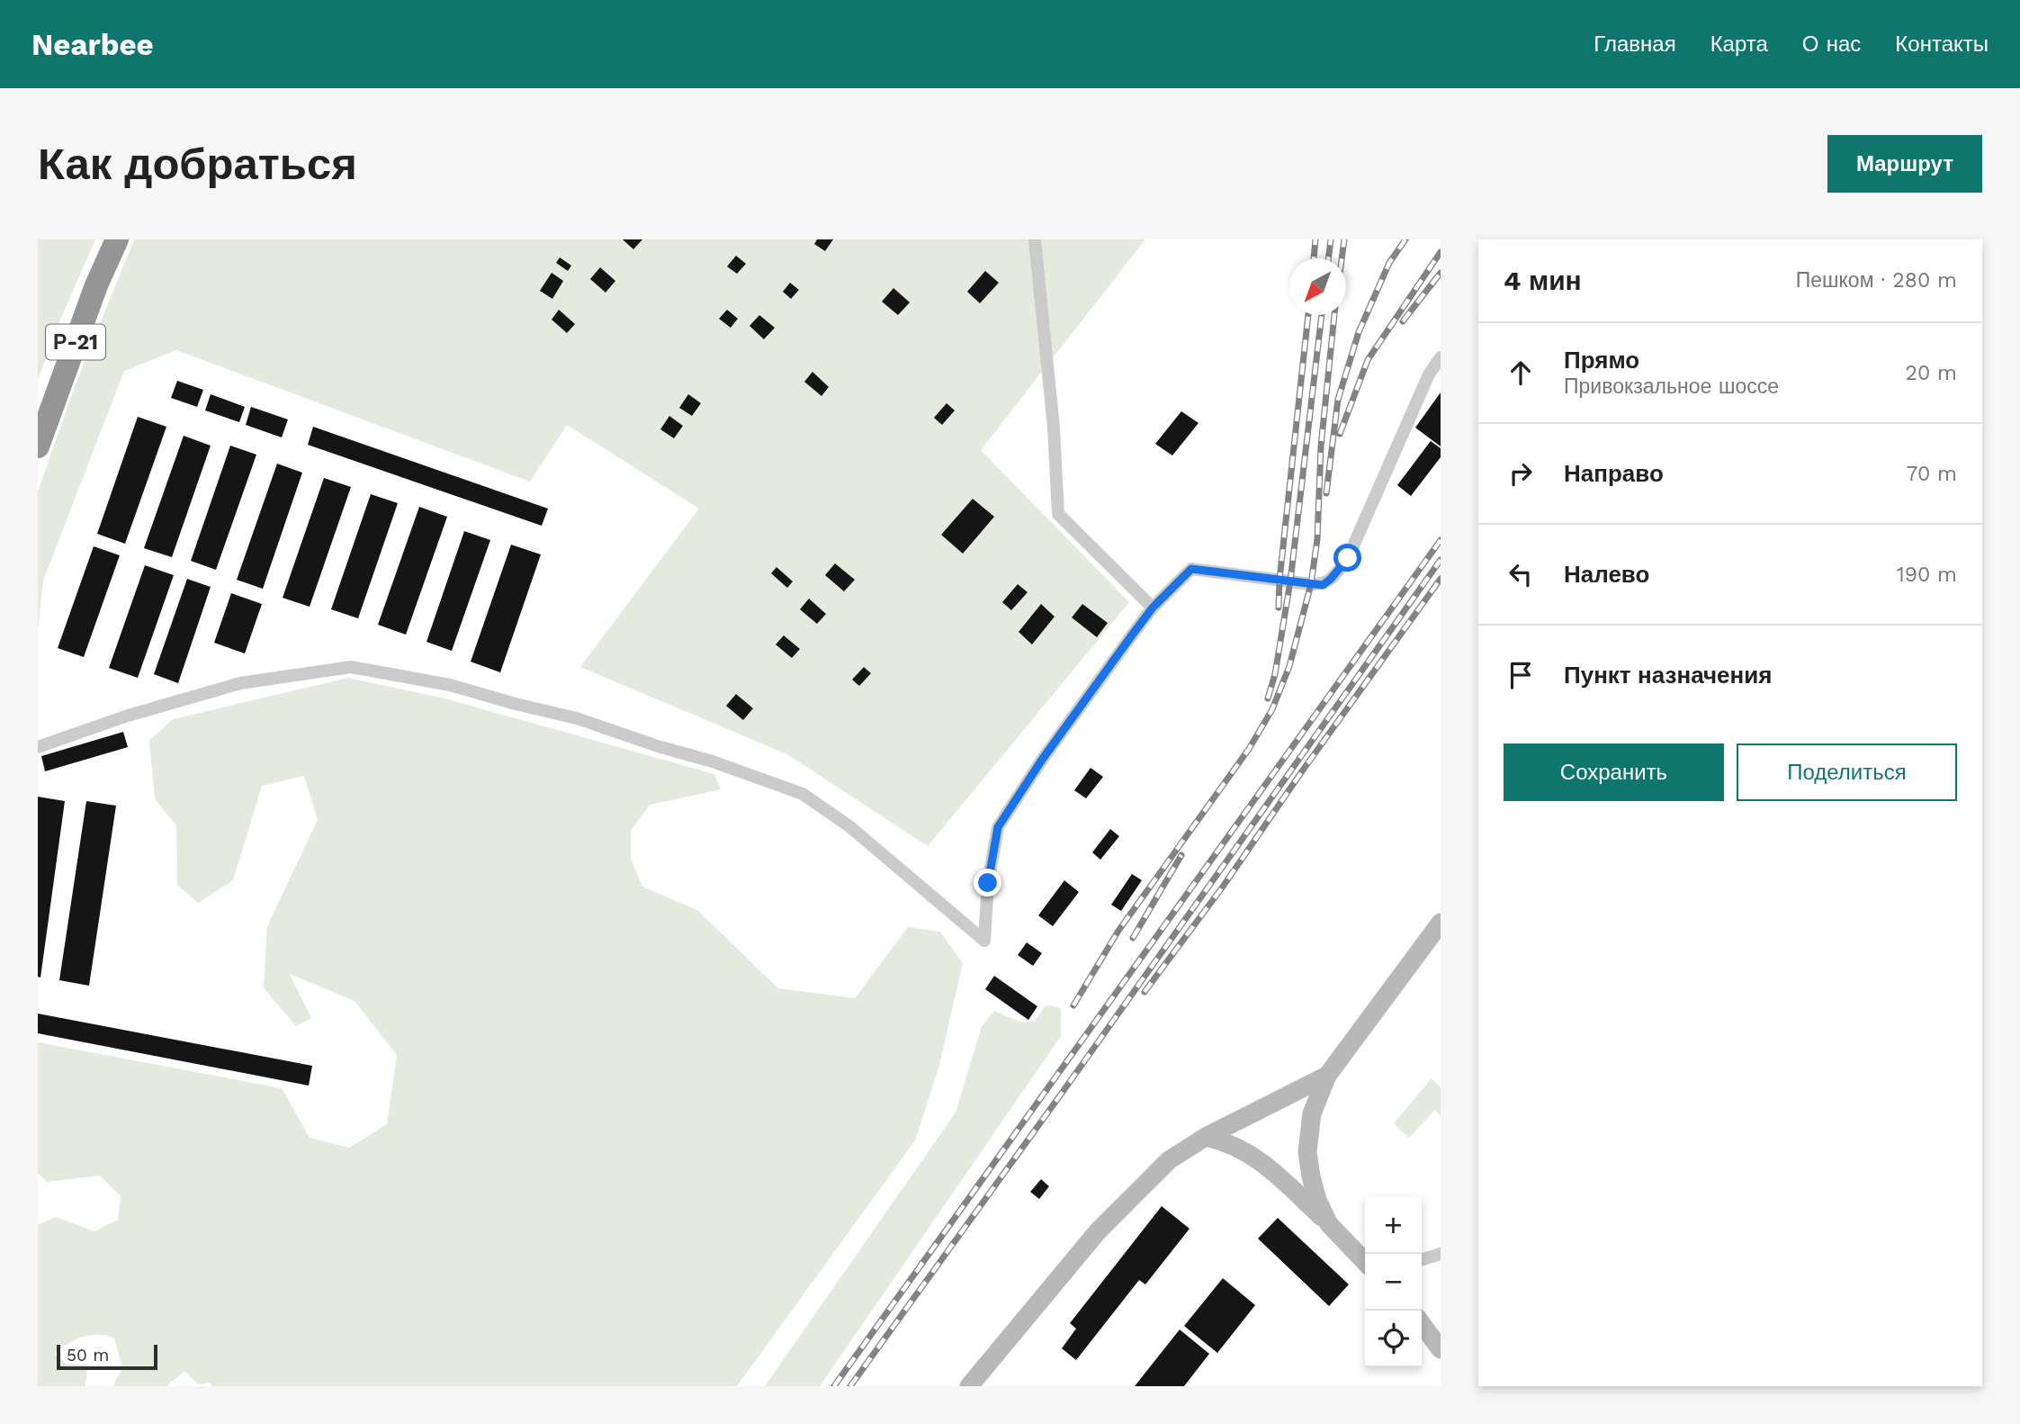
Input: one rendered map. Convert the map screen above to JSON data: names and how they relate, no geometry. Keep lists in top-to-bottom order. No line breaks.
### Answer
{"streets":{"highway":["Р-21"]},"scale_bar":"50 m","north":"bottom left","page":{"header":"Nearbee","nav":["Главная","Карта","О нас","Контакты"],"buttons":["Маршрут",["Сохранить","Поделиться"]],"title":"Как добраться","heading":["4 мин","Пешком · 280 m"],"list":[["Прямо","Привокзальное шоссе","20 m"],["Направо","70 m"],["Налево","190 m"],"Пункт назначения"],"map_buttons":["+","−"],"scale":"50 m"}}
